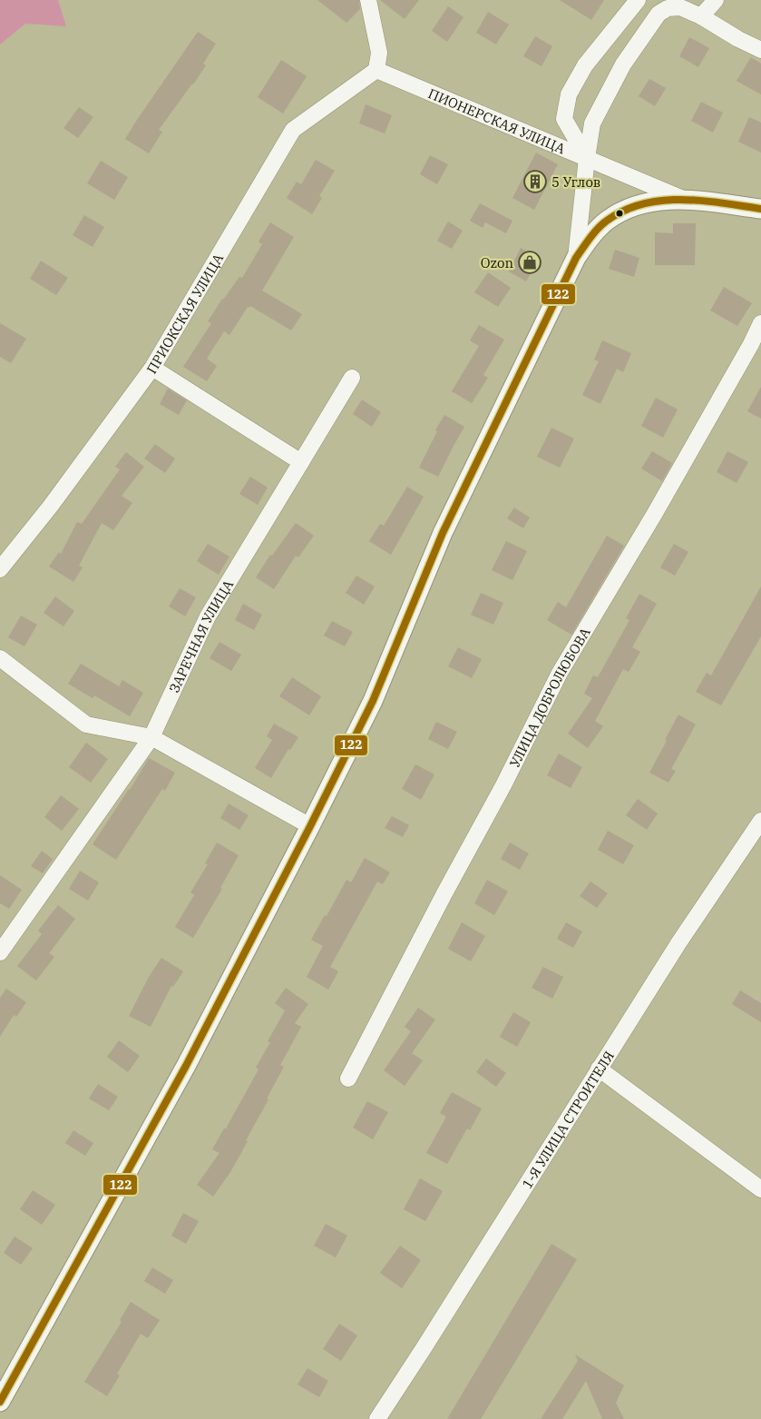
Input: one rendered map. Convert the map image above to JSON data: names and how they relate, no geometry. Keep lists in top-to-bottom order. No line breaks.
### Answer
{"streets":{"street":["ПИОНЕРСКАЯ УЛИЦА","ПРИОКСКАЯ УЛИЦА","ЗАРЕЧНАЯ УЛИЦА","УЛИЦА ДОБРОЛЮБОВА","1-Я УЛИЦА СТРОИТЕЛЯ"]},"crossings":[["ПИОНЕРСКАЯ УЛИЦА","ПРИОКСКАЯ УЛИЦА"]],"places":{"building":["5 Углов"],"shop":["Ozon"]},"lines":["transit line 122"]}
